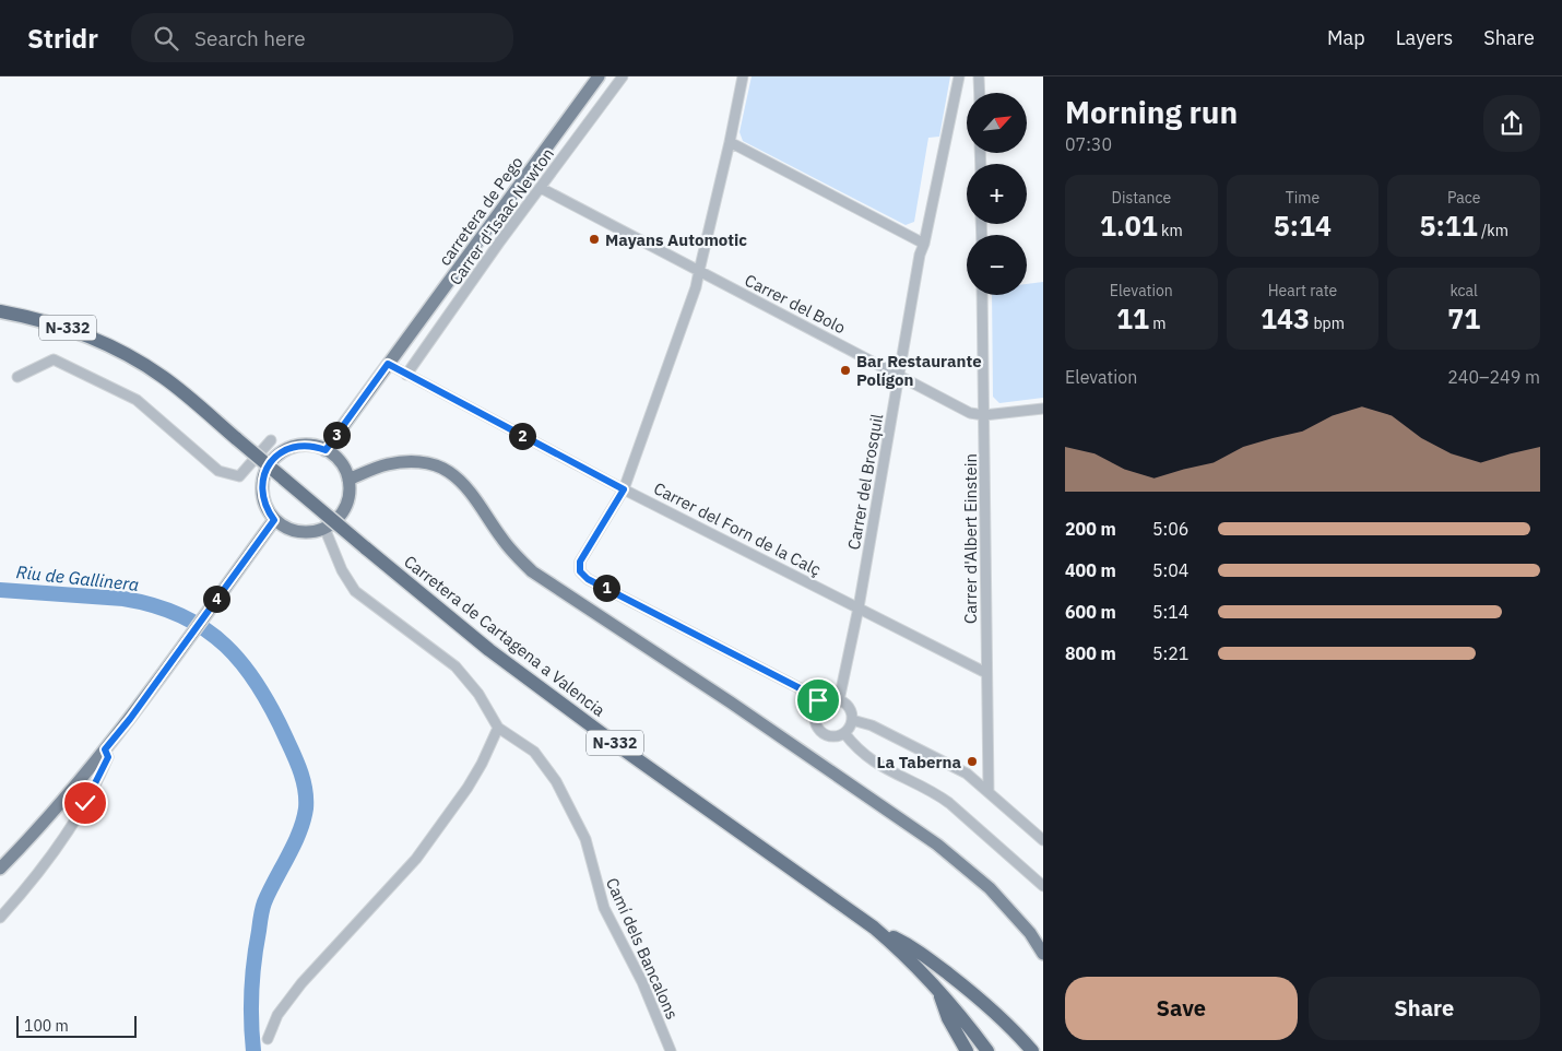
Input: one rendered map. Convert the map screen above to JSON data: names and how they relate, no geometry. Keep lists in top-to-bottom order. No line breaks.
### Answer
{"streets":{"highway":["N-332","Carretera de Cartagena a Valencia"],"main road":["carretera de Pego"],"street":["Carrer d'Isaac Newton","Carrer del Bolo","Carrer del Brosquil","Carrer del Forn de la Calç","Carrer d'Albert Einstein","Camí dels Bancalons"]},"crossings":[["carretera de Pego","Carrer del Forn de la Calç"],["Carrer d'Isaac Newton","Carrer del Bolo"],["Carrer d'Isaac Newton","Carrer del Forn de la Calç"],["Carrer del Bolo","Carrer del Brosquil"],["Carrer del Bolo","Carrer d'Albert Einstein"],["Carrer del Brosquil","Carrer del Forn de la Calç"],["Carrer del Forn de la Calç","Carrer d'Albert Einstein"]],"water":["Riu de Gallinera"],"places":["Mayans Automotic","Bar Restaurante Polígon","La Taberna"],"scale_bar":"100 m","north":"top right","page":{"header":"Stridr","search":"Search here","nav":["Map","Layers","Share"],"heading":["Morning run","07:30"],"map_buttons":["+","−"],"stats":[["Distance","1.01 km"],["Time","5:14"],["Pace","5:11 /km"],["Elevation","11 m"],["Heart rate","143 bpm"],["kcal","71"]],"chart":["Elevation","240–249 m"],"pins":["3","2","1","4"],"list":[{"name":"200 m","note":"5:06"},{"name":"400 m","note":"5:04"},{"name":"600 m","note":"5:14"},{"name":"800 m","note":"5:21"}],"buttons":["Save","Share"],"scale":"100 m"}}
